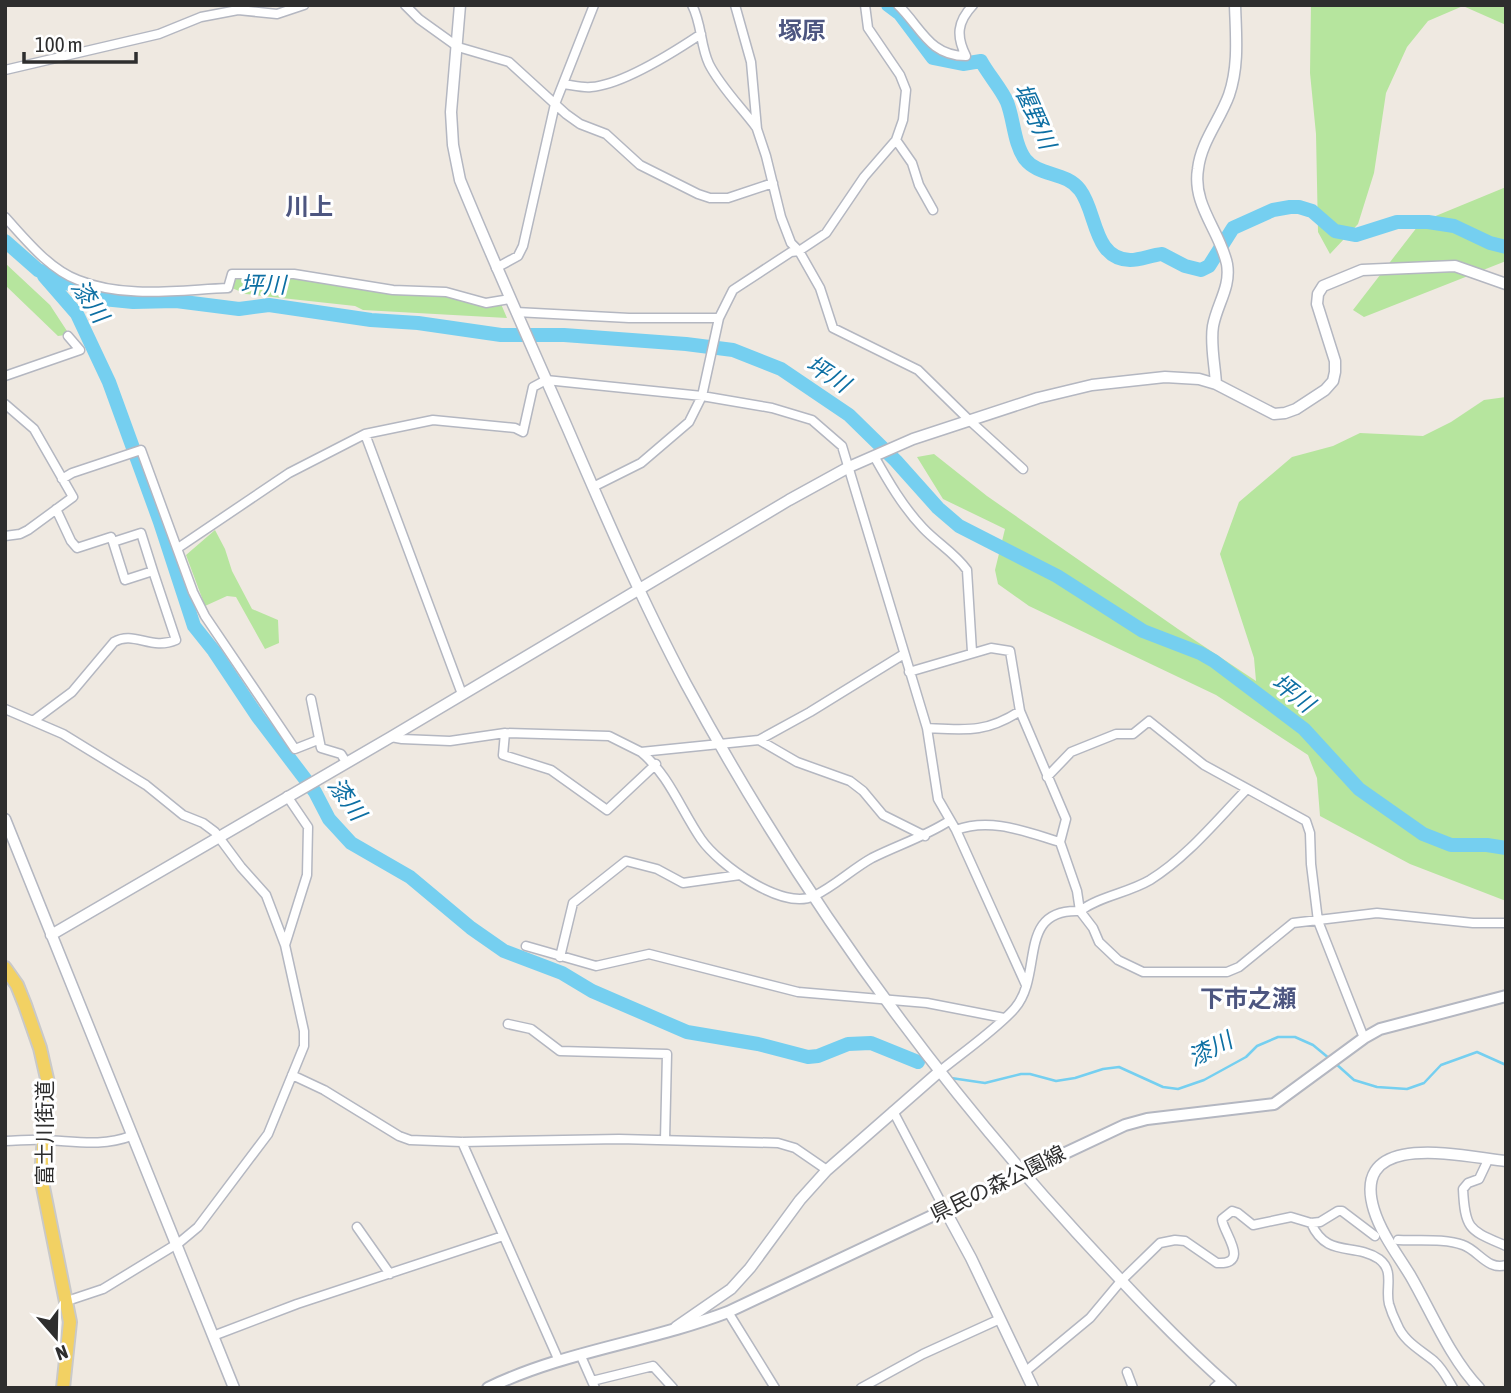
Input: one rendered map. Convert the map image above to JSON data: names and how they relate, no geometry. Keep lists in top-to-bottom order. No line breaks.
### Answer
{"streets":{"main road":["富士川街道","県民の森公園線"]},"districts":["塚原","川上","下市之瀬"],"water":["堰野川","坪川","漆川"],"scale_bar":"100 m","north":"bottom"}
